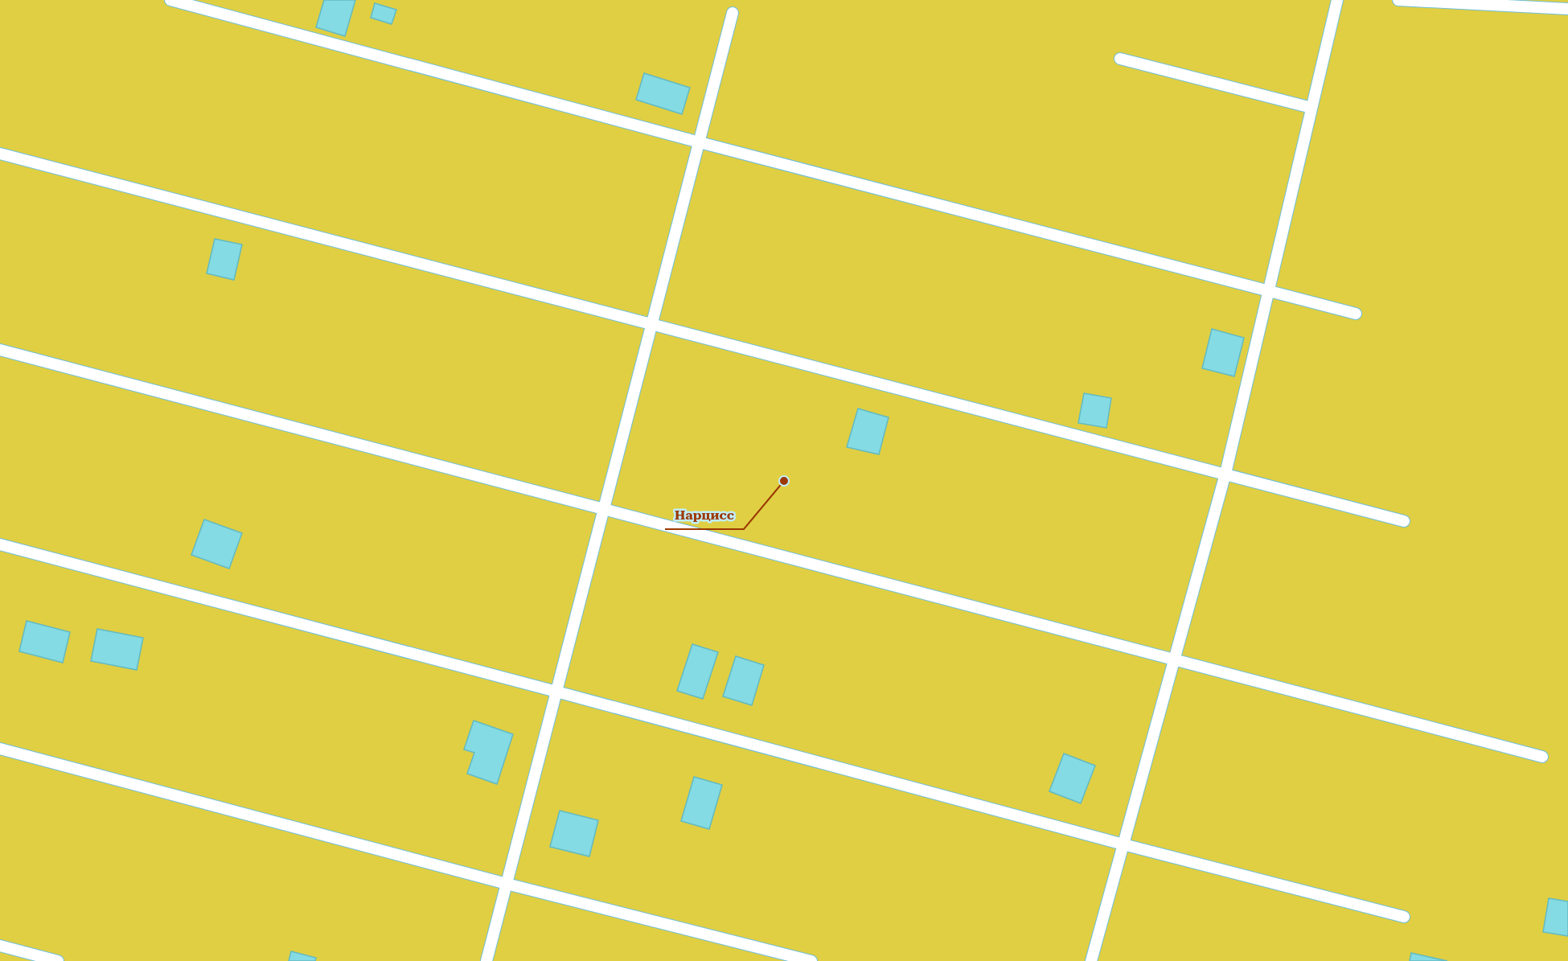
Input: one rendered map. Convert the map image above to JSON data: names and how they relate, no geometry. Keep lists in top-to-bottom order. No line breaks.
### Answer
{"places":["Нарцисс"]}
